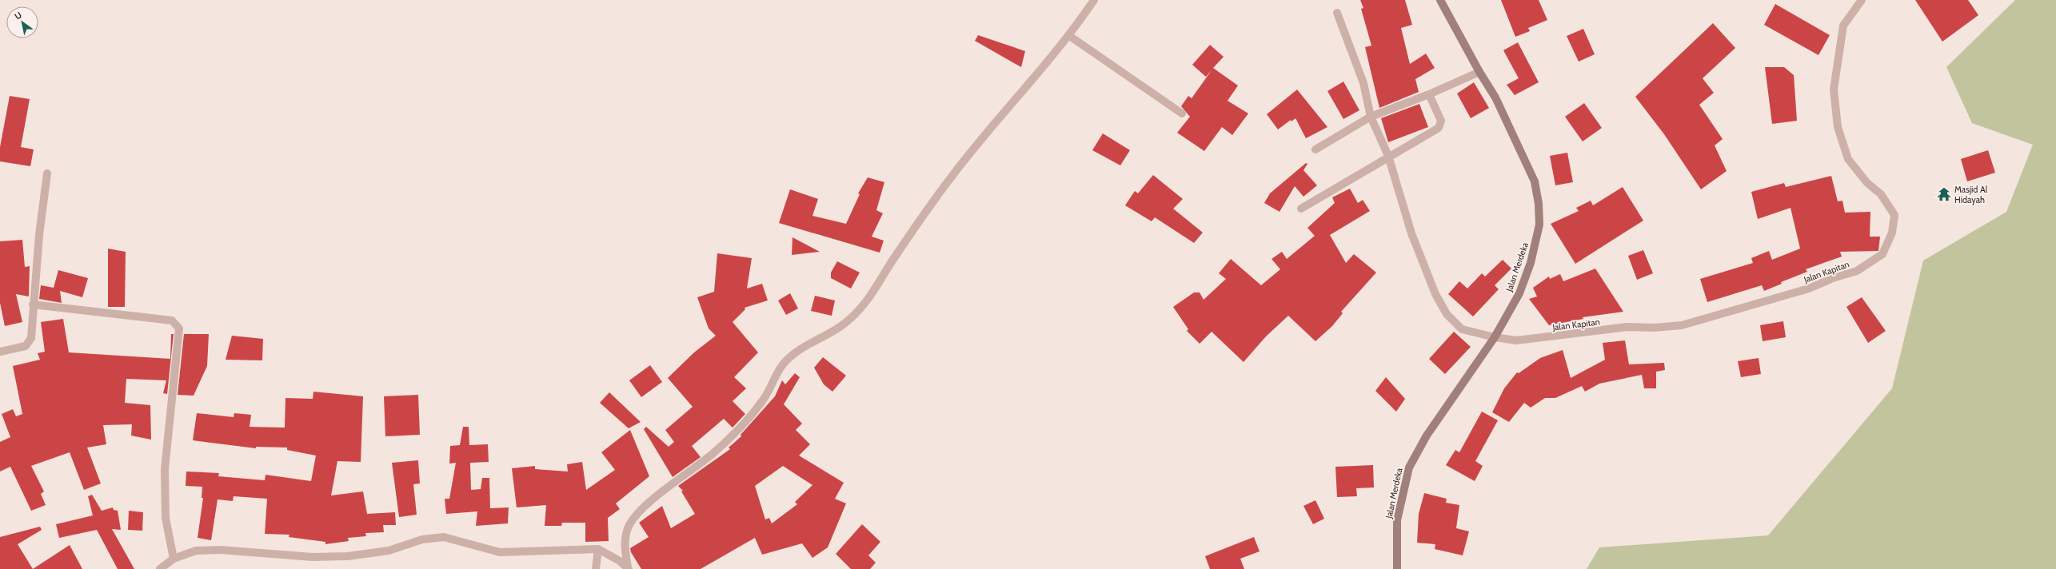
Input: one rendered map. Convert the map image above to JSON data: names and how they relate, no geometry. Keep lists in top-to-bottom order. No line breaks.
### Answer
{"streets":{"street":["Jalan Merdeka","Jalan Kapitan"]},"crossings":[["Jalan Merdeka","Jalan Kapitan"]],"places":{"temple":["Masjid Al Hidayah"]},"north":"top left"}
